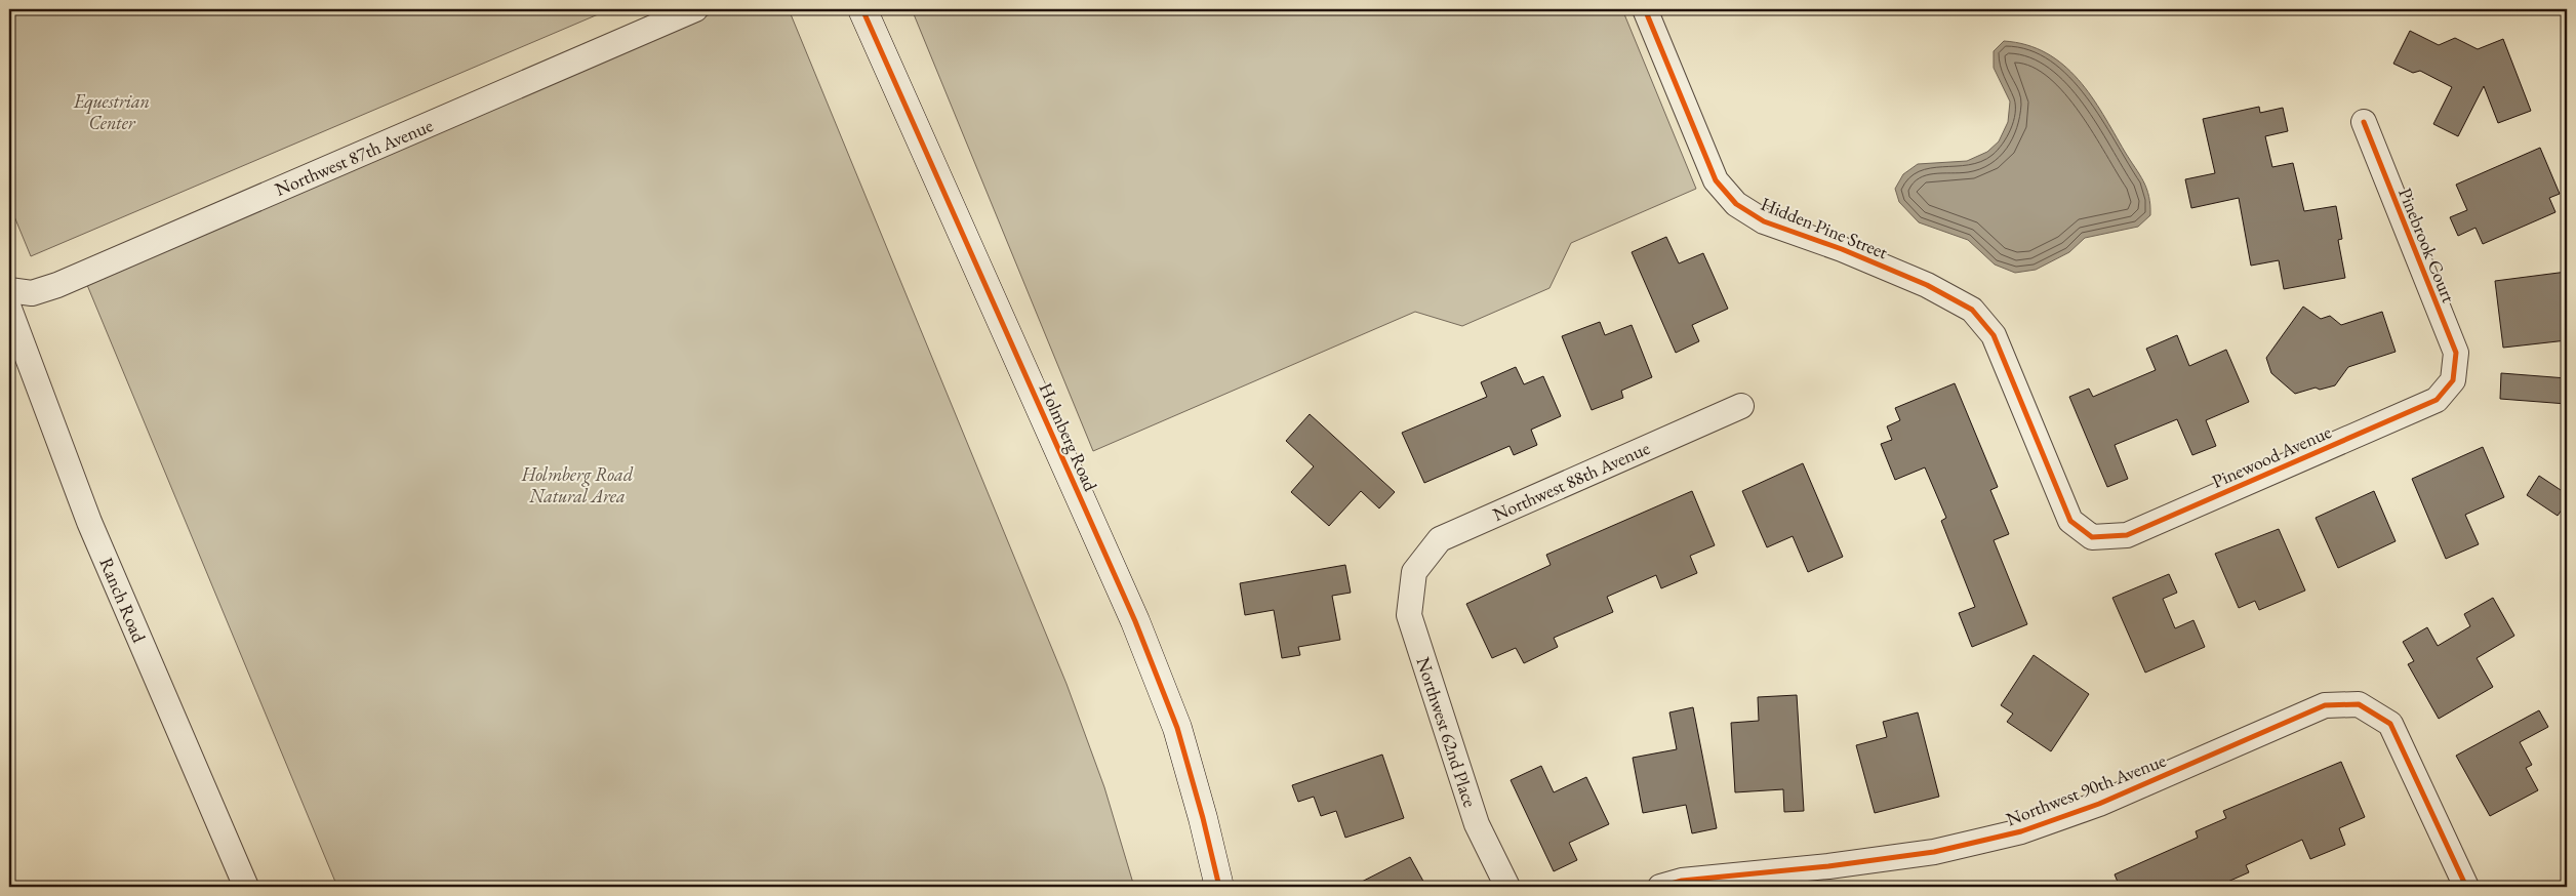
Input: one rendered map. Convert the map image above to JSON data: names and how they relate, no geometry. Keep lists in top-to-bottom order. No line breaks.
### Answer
{"streets":{"street":["Northwest 87th Avenue","Hidden Pine Street","Pinebrook Court","Holmberg Road","Pinewood Avenue","Northwest 88th Avenue","Ranch Road","Northwest 62nd Place","Northwest 90th Avenue"]},"crossings":[["Hidden Pine Street","Pinewood Avenue"],["Pinebrook Court","Pinewood Avenue"],["Northwest 88th Avenue","Northwest 62nd Place"]],"parks":["Equestrian Center","Holmberg Road Natural Area"]}
